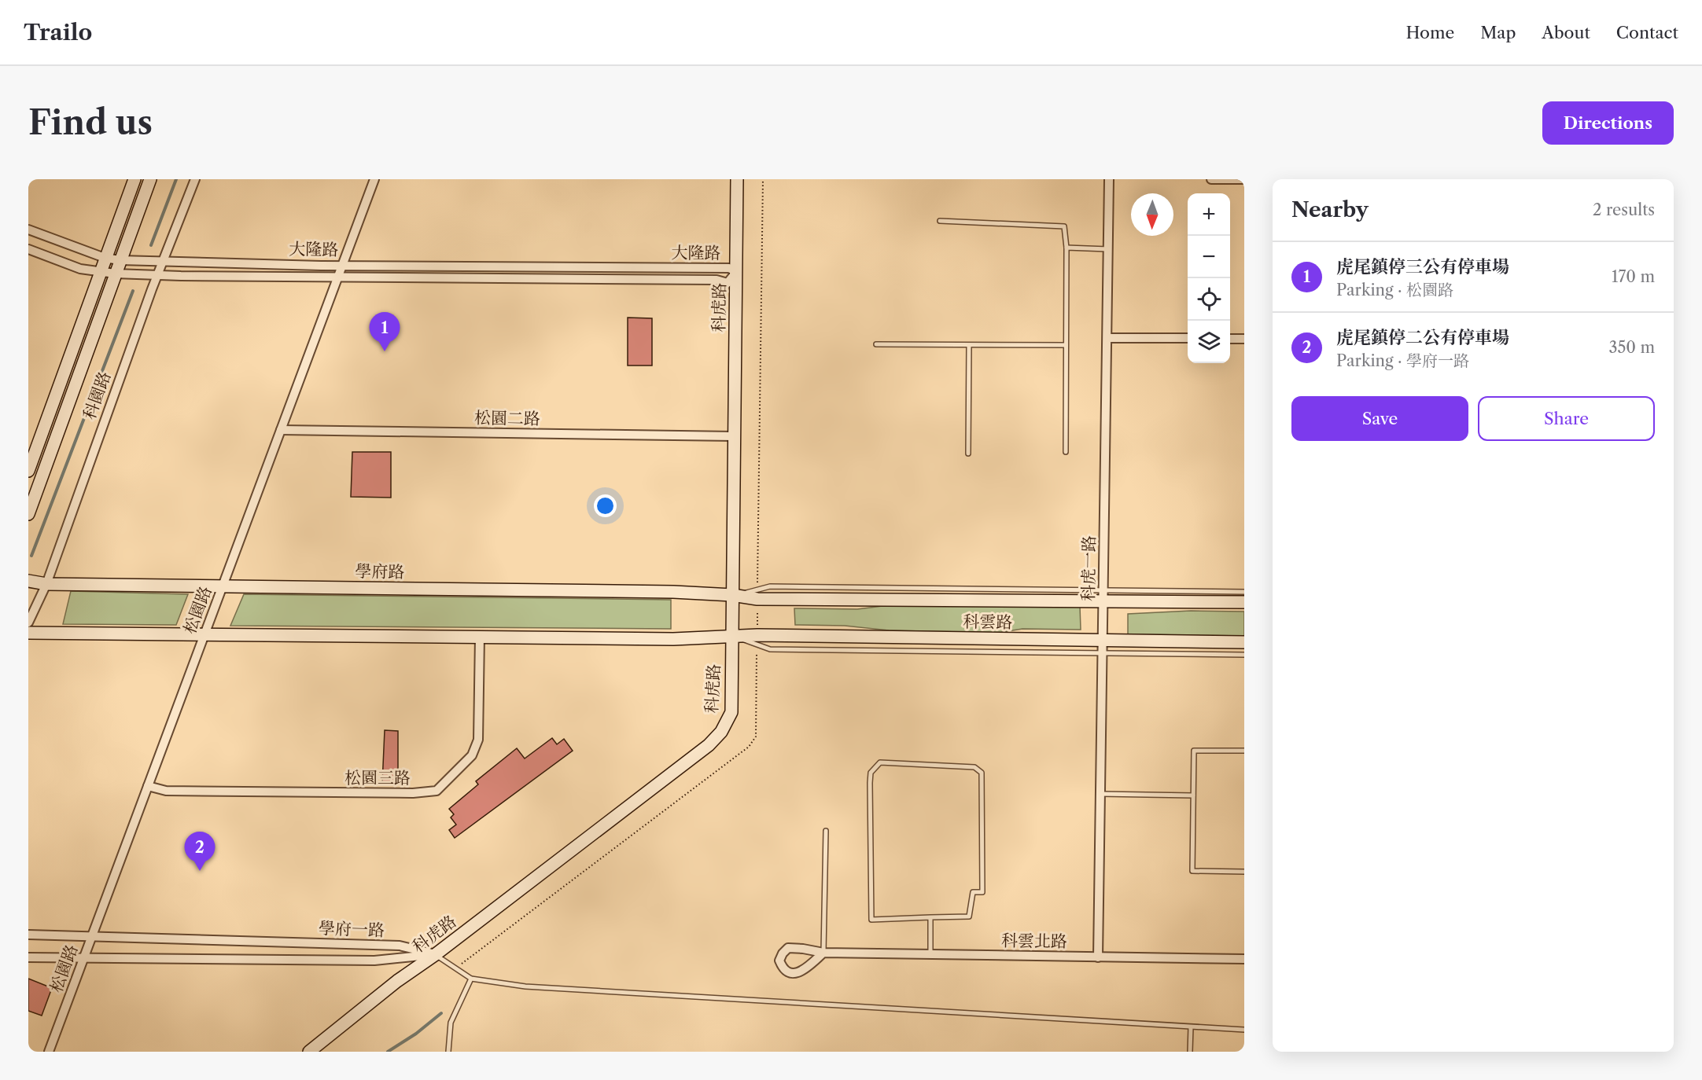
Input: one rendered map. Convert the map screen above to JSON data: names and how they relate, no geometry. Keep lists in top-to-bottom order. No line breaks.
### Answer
{"streets":{"street":["大隆路","科虎路","科園路","松園二路","科虎一路","學府路","松園路","科雲路","松園三路","學府一路","科雲北路"]},"crossings":[["大隆路","科虎路"],["大隆路","科園路"],["大隆路","松園路"],["科虎路","松園二路"],["科虎路","學府路"],["科虎路","科雲路"],["科虎路","學府一路"],["科園路","學府路"],["松園二路","松園路"],["科虎一路","科雲路"],["科虎一路","科雲北路"],["學府路","松園路"],["學府路","科雲路"],["松園路","松園三路"],["松園路","學府一路"]],"north":"bottom","page":{"header":"Trailo","nav":["Home","Map","About","Contact"],"buttons":["Directions",["Save","Share"]],"title":"Find us","heading":["Nearby","2 results"],"map_buttons":["+","−"],"list":[{"mark":"1","name":"虎尾鎮停三公有停車場","note":"Parking · 松園路","value":"170 m"},{"mark":"2","name":"虎尾鎮停二公有停車場","note":"Parking · 學府一路","value":"350 m"}],"pins":["1","2"]}}
